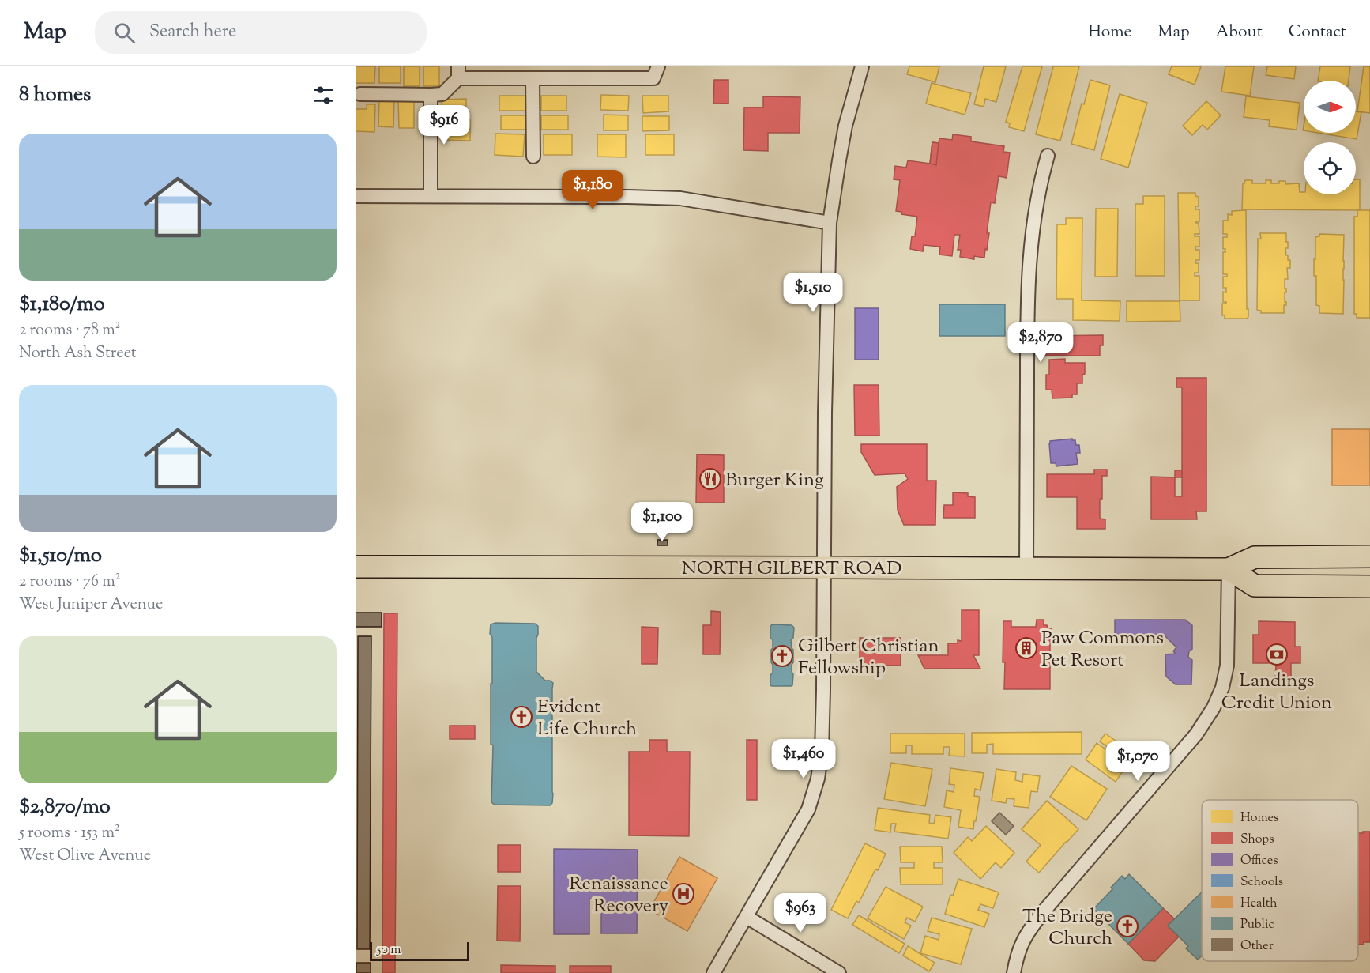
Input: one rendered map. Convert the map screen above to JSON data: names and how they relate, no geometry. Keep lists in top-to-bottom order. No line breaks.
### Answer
{"streets":{"main road":["NORTH GILBERT ROAD"]},"places":{"restaurant":["Burger King"],"building":["Paw Commons Pet Resort"],"bank":["Landings Credit Union"],"church":["Gilbert Christian Fellowship","Evident Life Church","The Bridge Church"],"hospital":["Renaissance Recovery"]},"legend":["Homes","Shops","Offices","Schools","Health","Public","Other"],"scale_bar":"50 m","north":"right","page":{"header":"Map","search":"Search here","nav":["Home","Map","About","Contact"],"heading":"8 homes","price":["$916","$1,180","$1,510","$2,870","$1,100","$1,460","$1,070","$963"],"list":[{"name":"$1,180/mo","note":"2 rooms · 78 m² · North Ash Street"},{"name":"$1,510/mo","note":"2 rooms · 76 m² · West Juniper Avenue"},{"name":"$2,870/mo","note":"5 rooms · 153 m² · West Olive Avenue"}],"scale":"50 m"}}
